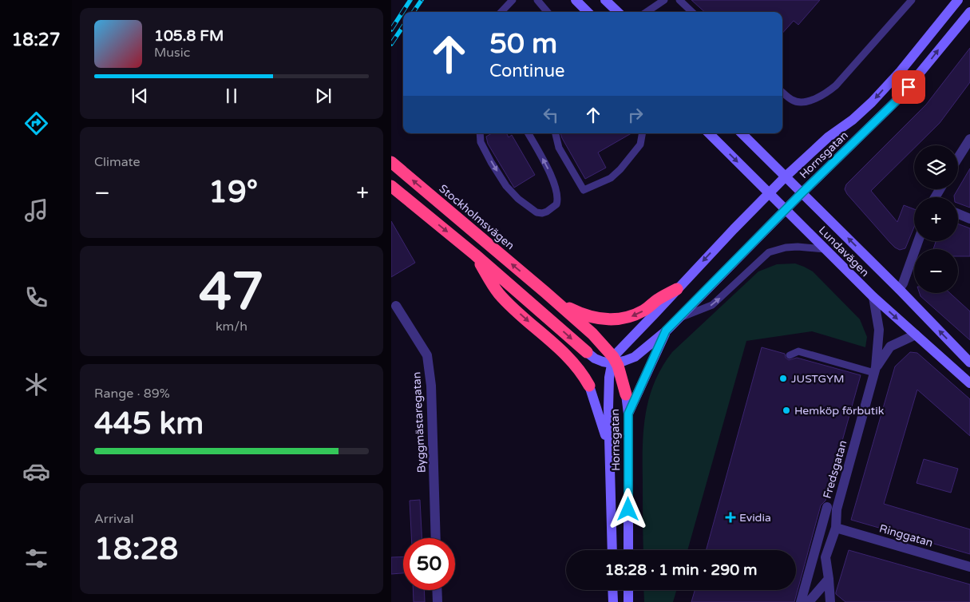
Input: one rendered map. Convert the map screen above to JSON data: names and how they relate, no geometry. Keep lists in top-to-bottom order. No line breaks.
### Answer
{"streets":{"highway":["Stockholmsvägen"],"main road":["Hornsgatan","Lundavägen"],"street":["Byggmästaregatan","Fredsgatan","Ringgatan"]},"crossings":[["Hornsgatan","Lundavägen"],["Lundavägen","Fredsgatan"],["Fredsgatan","Ringgatan"]],"places":{"other":["JUSTGYM","Hemköp förbutik"],"health":["Evidia"]},"page":{"tabs":"18:27","turn":["50 m","Continue"],"song":["105.8 FM","Music"],"tile":["Climate",["47","km/h"],["Range · 89%","445 km"],["Arrival","18:28"]],"map_buttons":["+","−"],"heat":["−","19°","+"],"limit":"50","trip":"18:28 · 1 min · 290 m"}}
